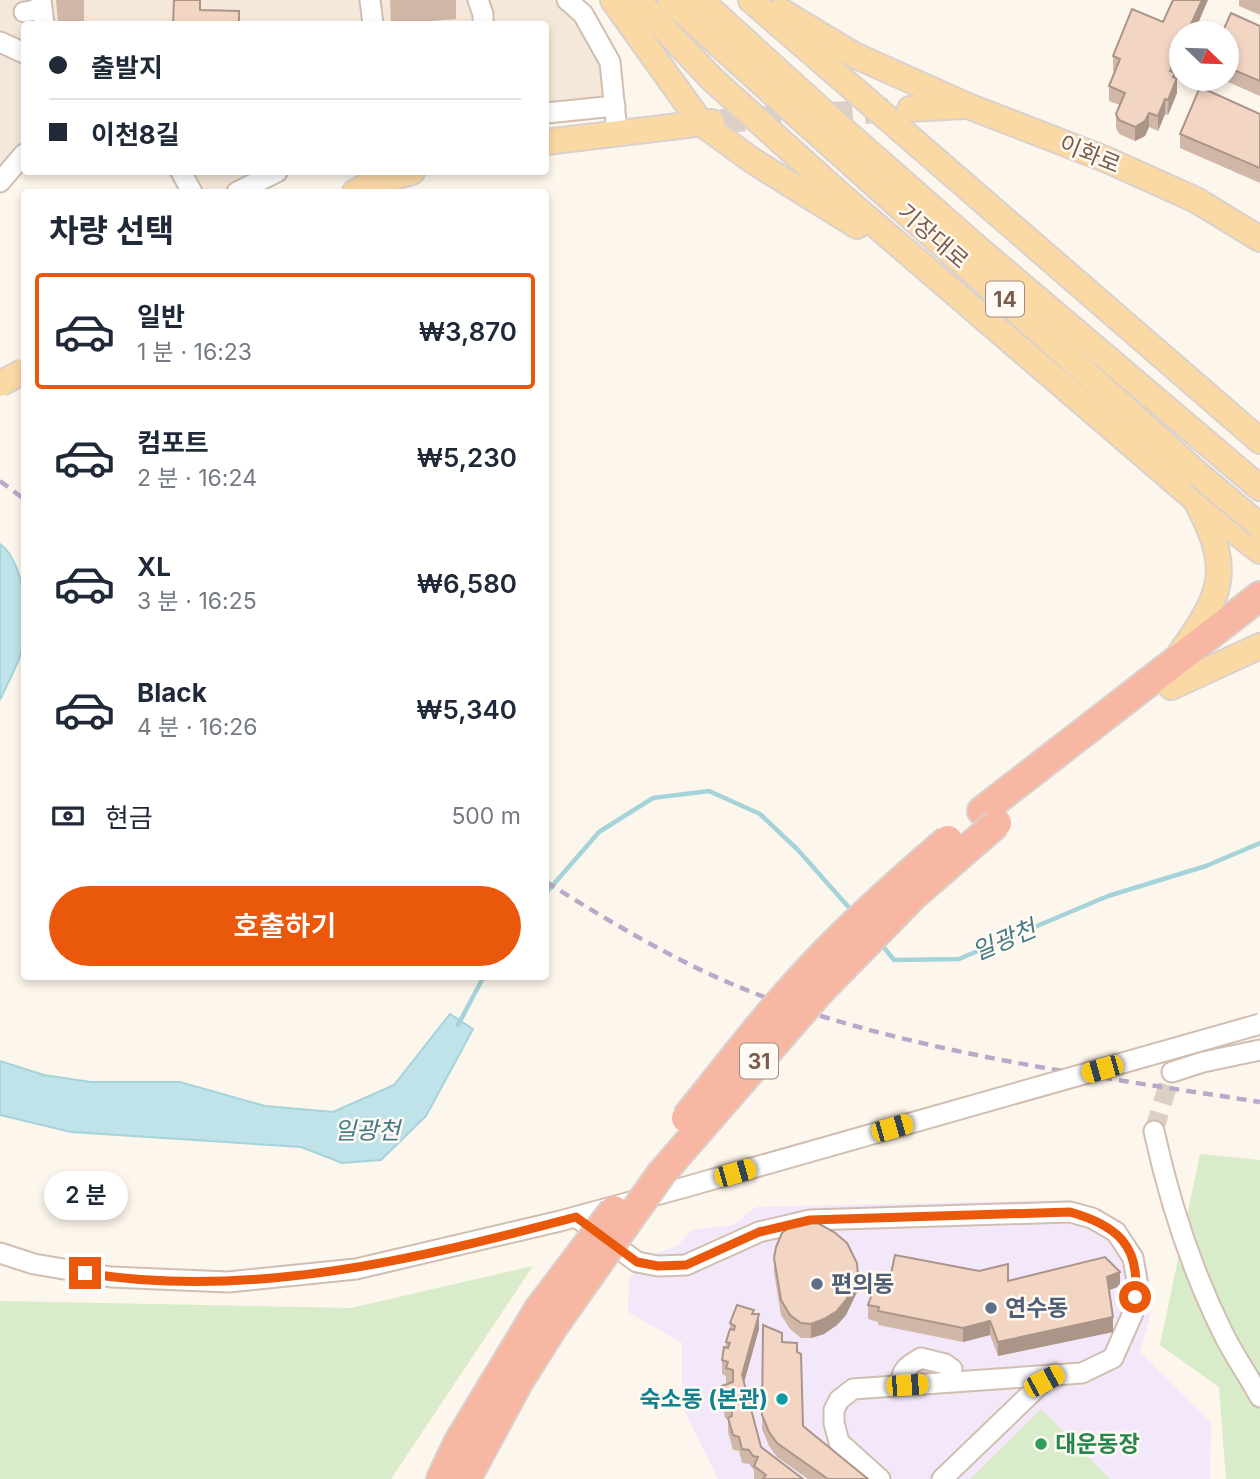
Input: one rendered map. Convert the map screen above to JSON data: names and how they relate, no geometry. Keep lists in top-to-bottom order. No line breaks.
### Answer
{"streets":{"highway":["31"],"main road":["이화로","기장대로","14"]},"water":["일광천"],"places":["편의동","연수동","숙소동 (본관)","대운동장"],"north":"bottom right","page":{"banner":["출발지","이천8길"],"heading":"차량 선택","list":[{"name":"일반","note":"1 분 · 16:23","value":"₩3,870"},{"name":"컴포트","note":"2 분 · 16:24","value":"₩5,230"},{"name":"XL","note":"3 분 · 16:25","value":"₩6,580"},{"name":"Black","note":"4 분 · 16:26","value":"₩5,340"}],"pay":["현금","500 m"],"buttons":"호출하기","bubble":"2 분"}}
